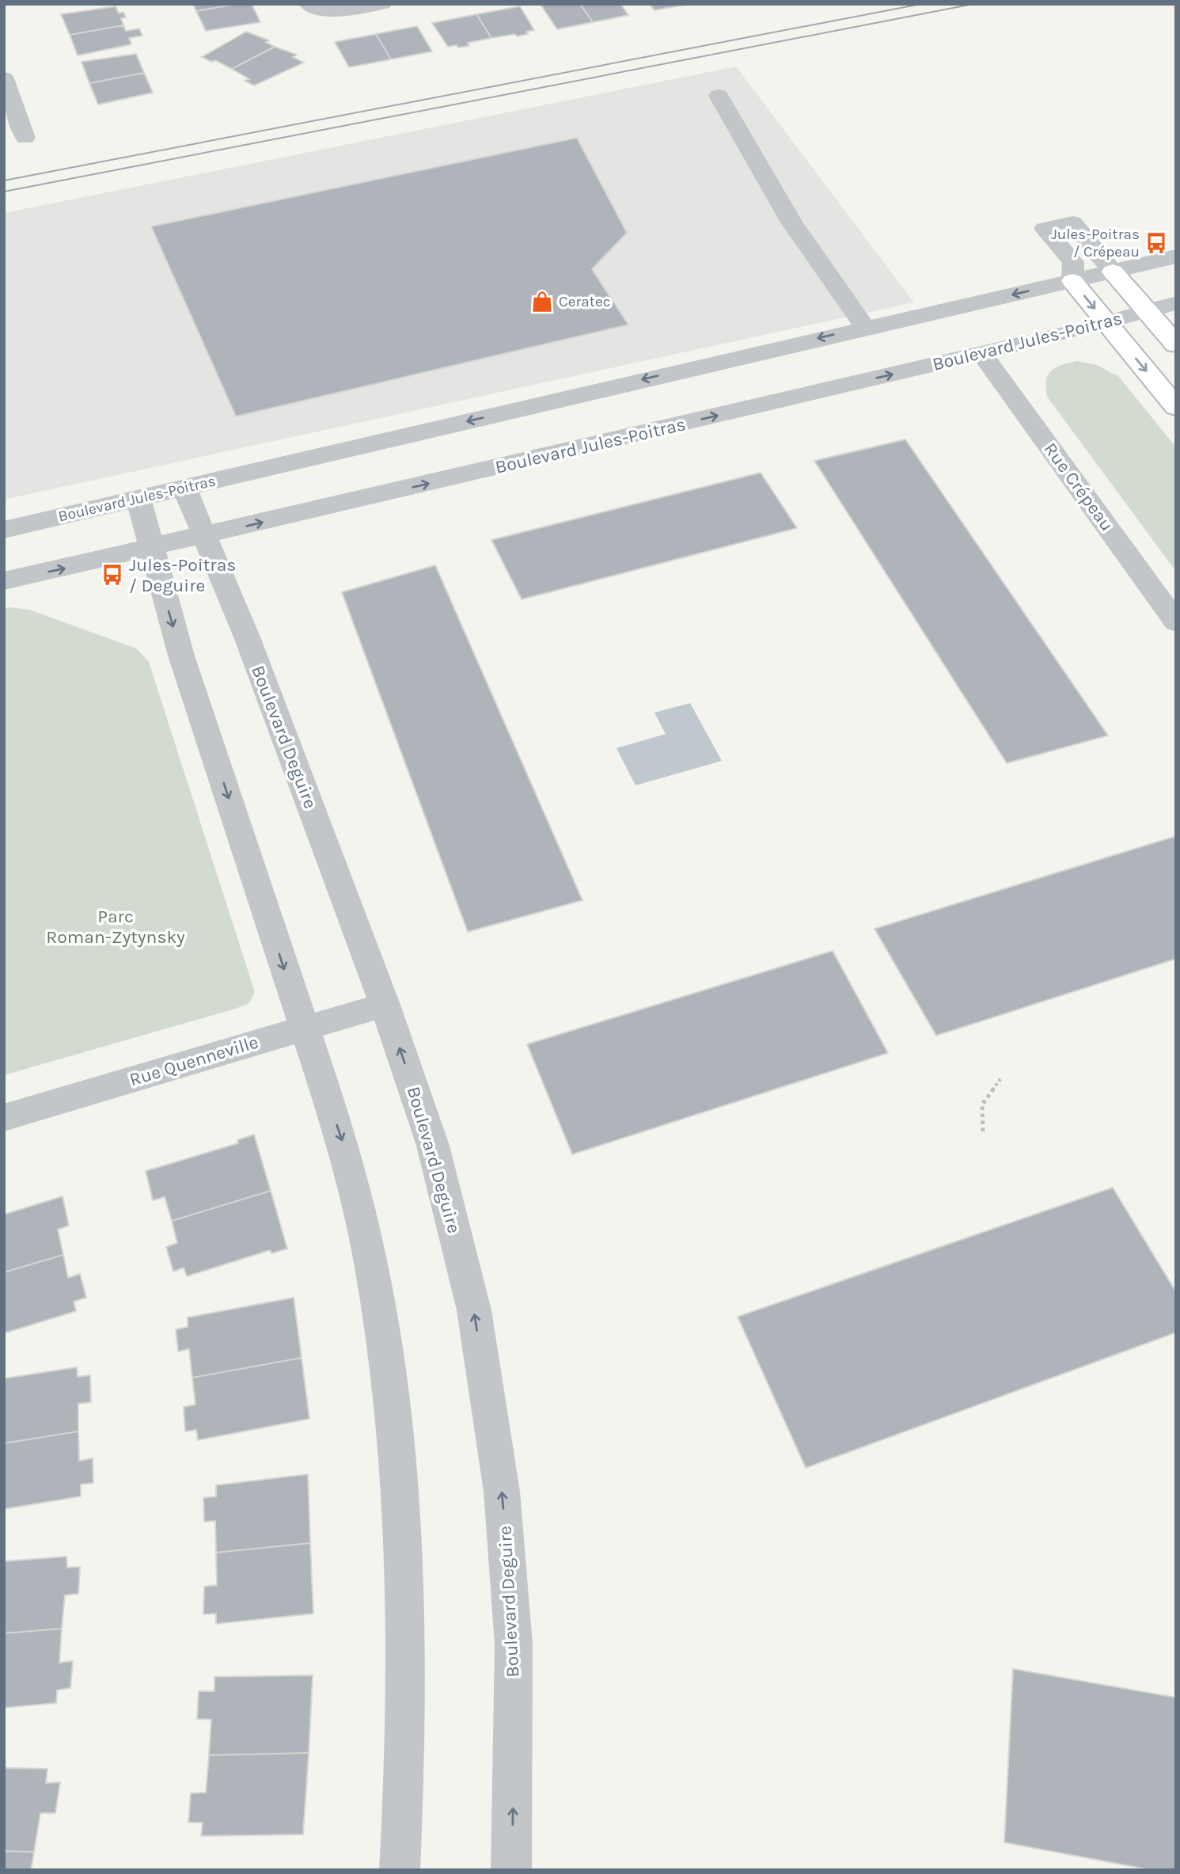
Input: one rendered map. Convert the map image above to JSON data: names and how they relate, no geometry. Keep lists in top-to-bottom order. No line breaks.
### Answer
{"streets":{"street":["Boulevard Jules-Poitras","Rue Crépeau","Boulevard Deguire","Rue Quenneville"]},"crossings":[["Boulevard Jules-Poitras","Rue Crépeau"],["Boulevard Jules-Poitras","Boulevard Deguire"],["Boulevard Deguire","Rue Quenneville"]],"parks":["Parc Roman-Zytynsky"],"places":{"bus stop":["Jules-Poitras / Crépeau","Jules-Poitras / Deguire"],"shop":["Ceratec"]}}
